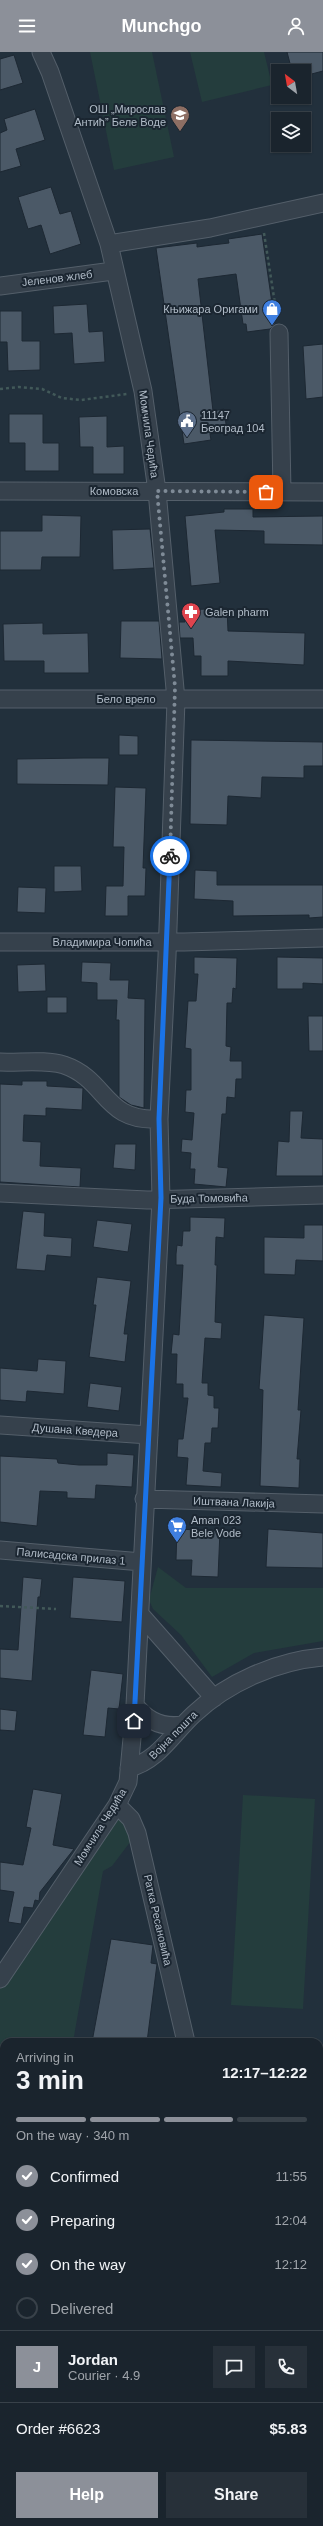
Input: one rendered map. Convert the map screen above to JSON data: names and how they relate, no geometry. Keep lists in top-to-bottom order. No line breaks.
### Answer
{"streets":{"street":["Јеленов жлеб","Момчила Чедића","Комовска","Бело врело","Владимира Чопића","Буда Томовића","Душана Кведера","Иштвана Лакија","Палисадска прилаз 1","Војна пошта","Ратка Ресановића"]},"crossings":[["Јеленов жлеб","Момчила Чедића"],["Момчила Чедића","Комовска"],["Момчила Чедића","Бело врело"],["Момчила Чедића","Владимира Чопића"],["Момчила Чедића","Буда Томовића"],["Момчила Чедића","Душана Кведера"],["Момчила Чедића","Иштвана Лакија"],["Момчила Чедића","Палисадска прилаз 1"],["Момчила Чедића","Војна пошта"],["Момчила Чедића","Ратка Ресановића"]],"places":{"school or university":["ОШ „Мирослав Антић” Беле Воде"],"shop":["Књижара Оригами"],"public building":["11147 Београд 104"],"pharmacy":["Galen pharm"],"supermarket":["Aman 023 Bele Vode"]},"north":"top left","page":{"header":"Munchgo","heading":["3 min","Arriving in","12:17–12:22"],"panel":["Jordan","Courier · 4.9","Order #6623","$5.83"],"bar":"On the way · 340 m","list":[["Confirmed","11:55"],["Preparing","12:04"],["On the way","12:12"],"Delivered"],"round":"J","buttons":["Help","Share"]}}
